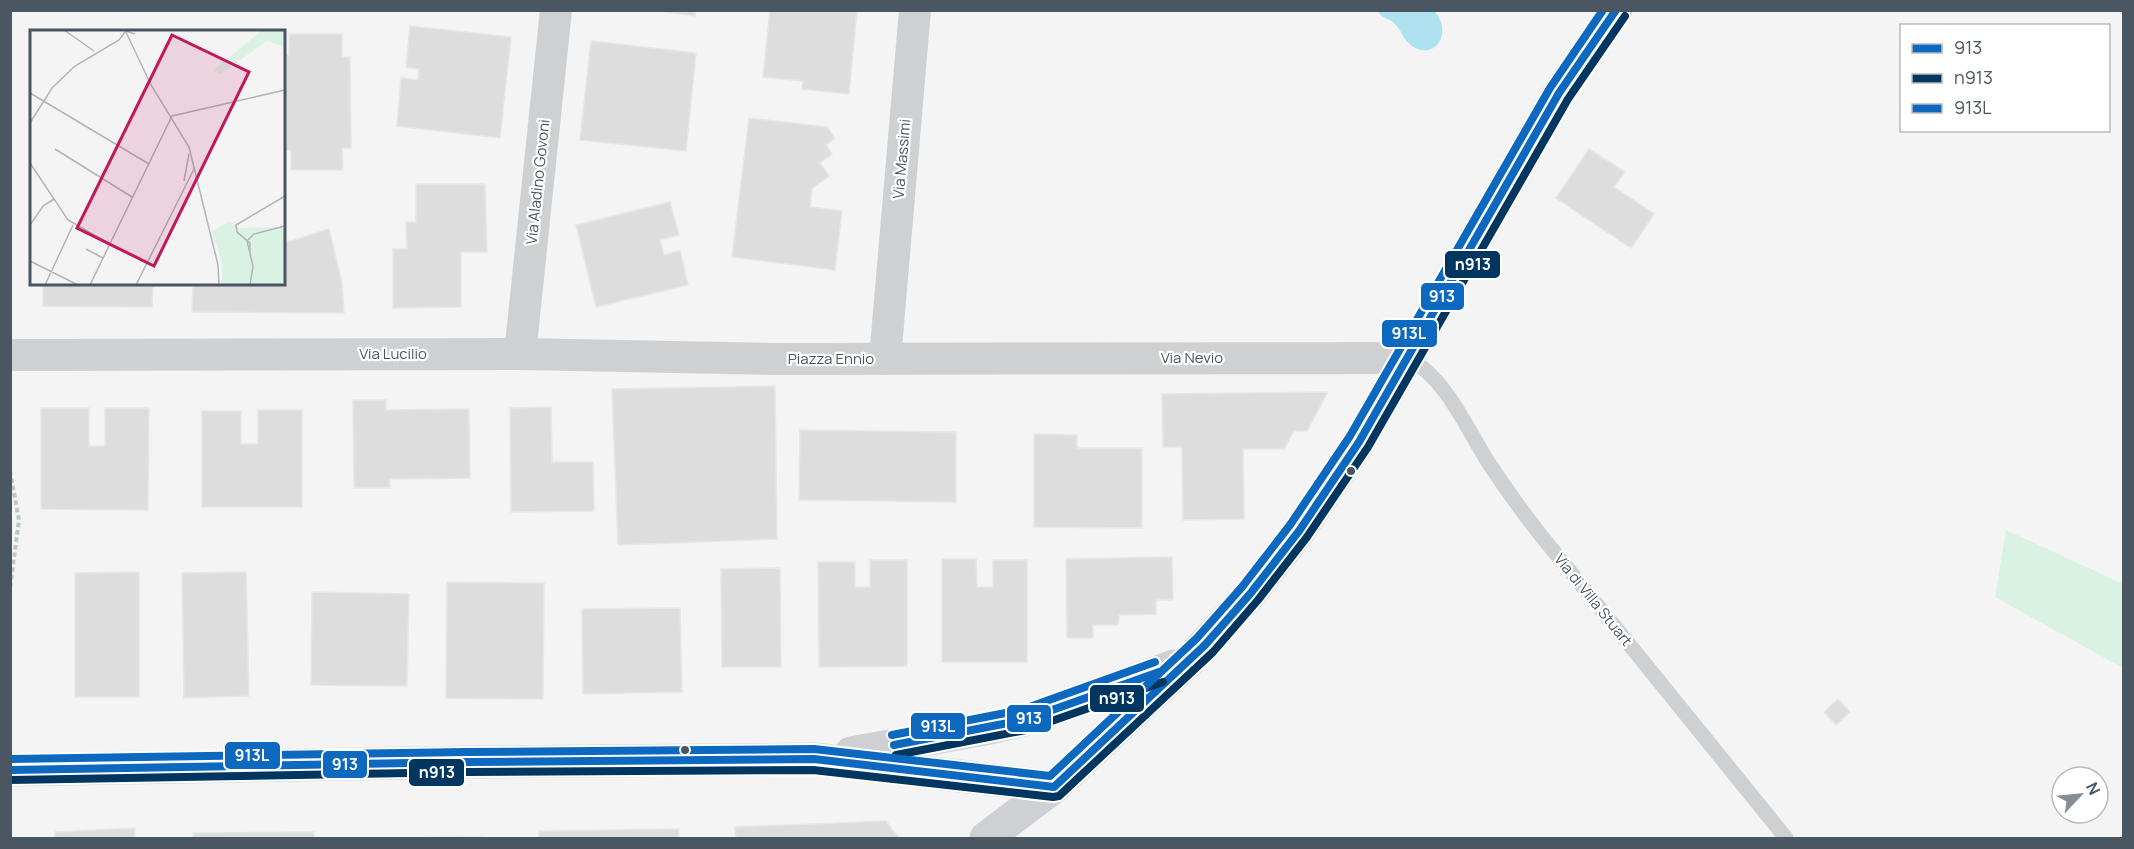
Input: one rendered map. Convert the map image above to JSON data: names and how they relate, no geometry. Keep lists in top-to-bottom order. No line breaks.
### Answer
{"streets":{"street":["Via Massimi","Via Aladino Govoni","Via Lucilio","Via Nevio","Piazza Ennio"],"lane":["Via di Villa Stuart"]},"crossings":[["Via Massimi","Piazza Ennio"],["Via Aladino Govoni","Via Lucilio"],["Via Lucilio","Piazza Ennio"],["Via Nevio","Piazza Ennio"],["Via Nevio","Via di Villa Stuart"]],"lines":["transit line 913","transit line 913L","transit line n913"],"legend":["913","n913","913L"],"north":"top right"}
